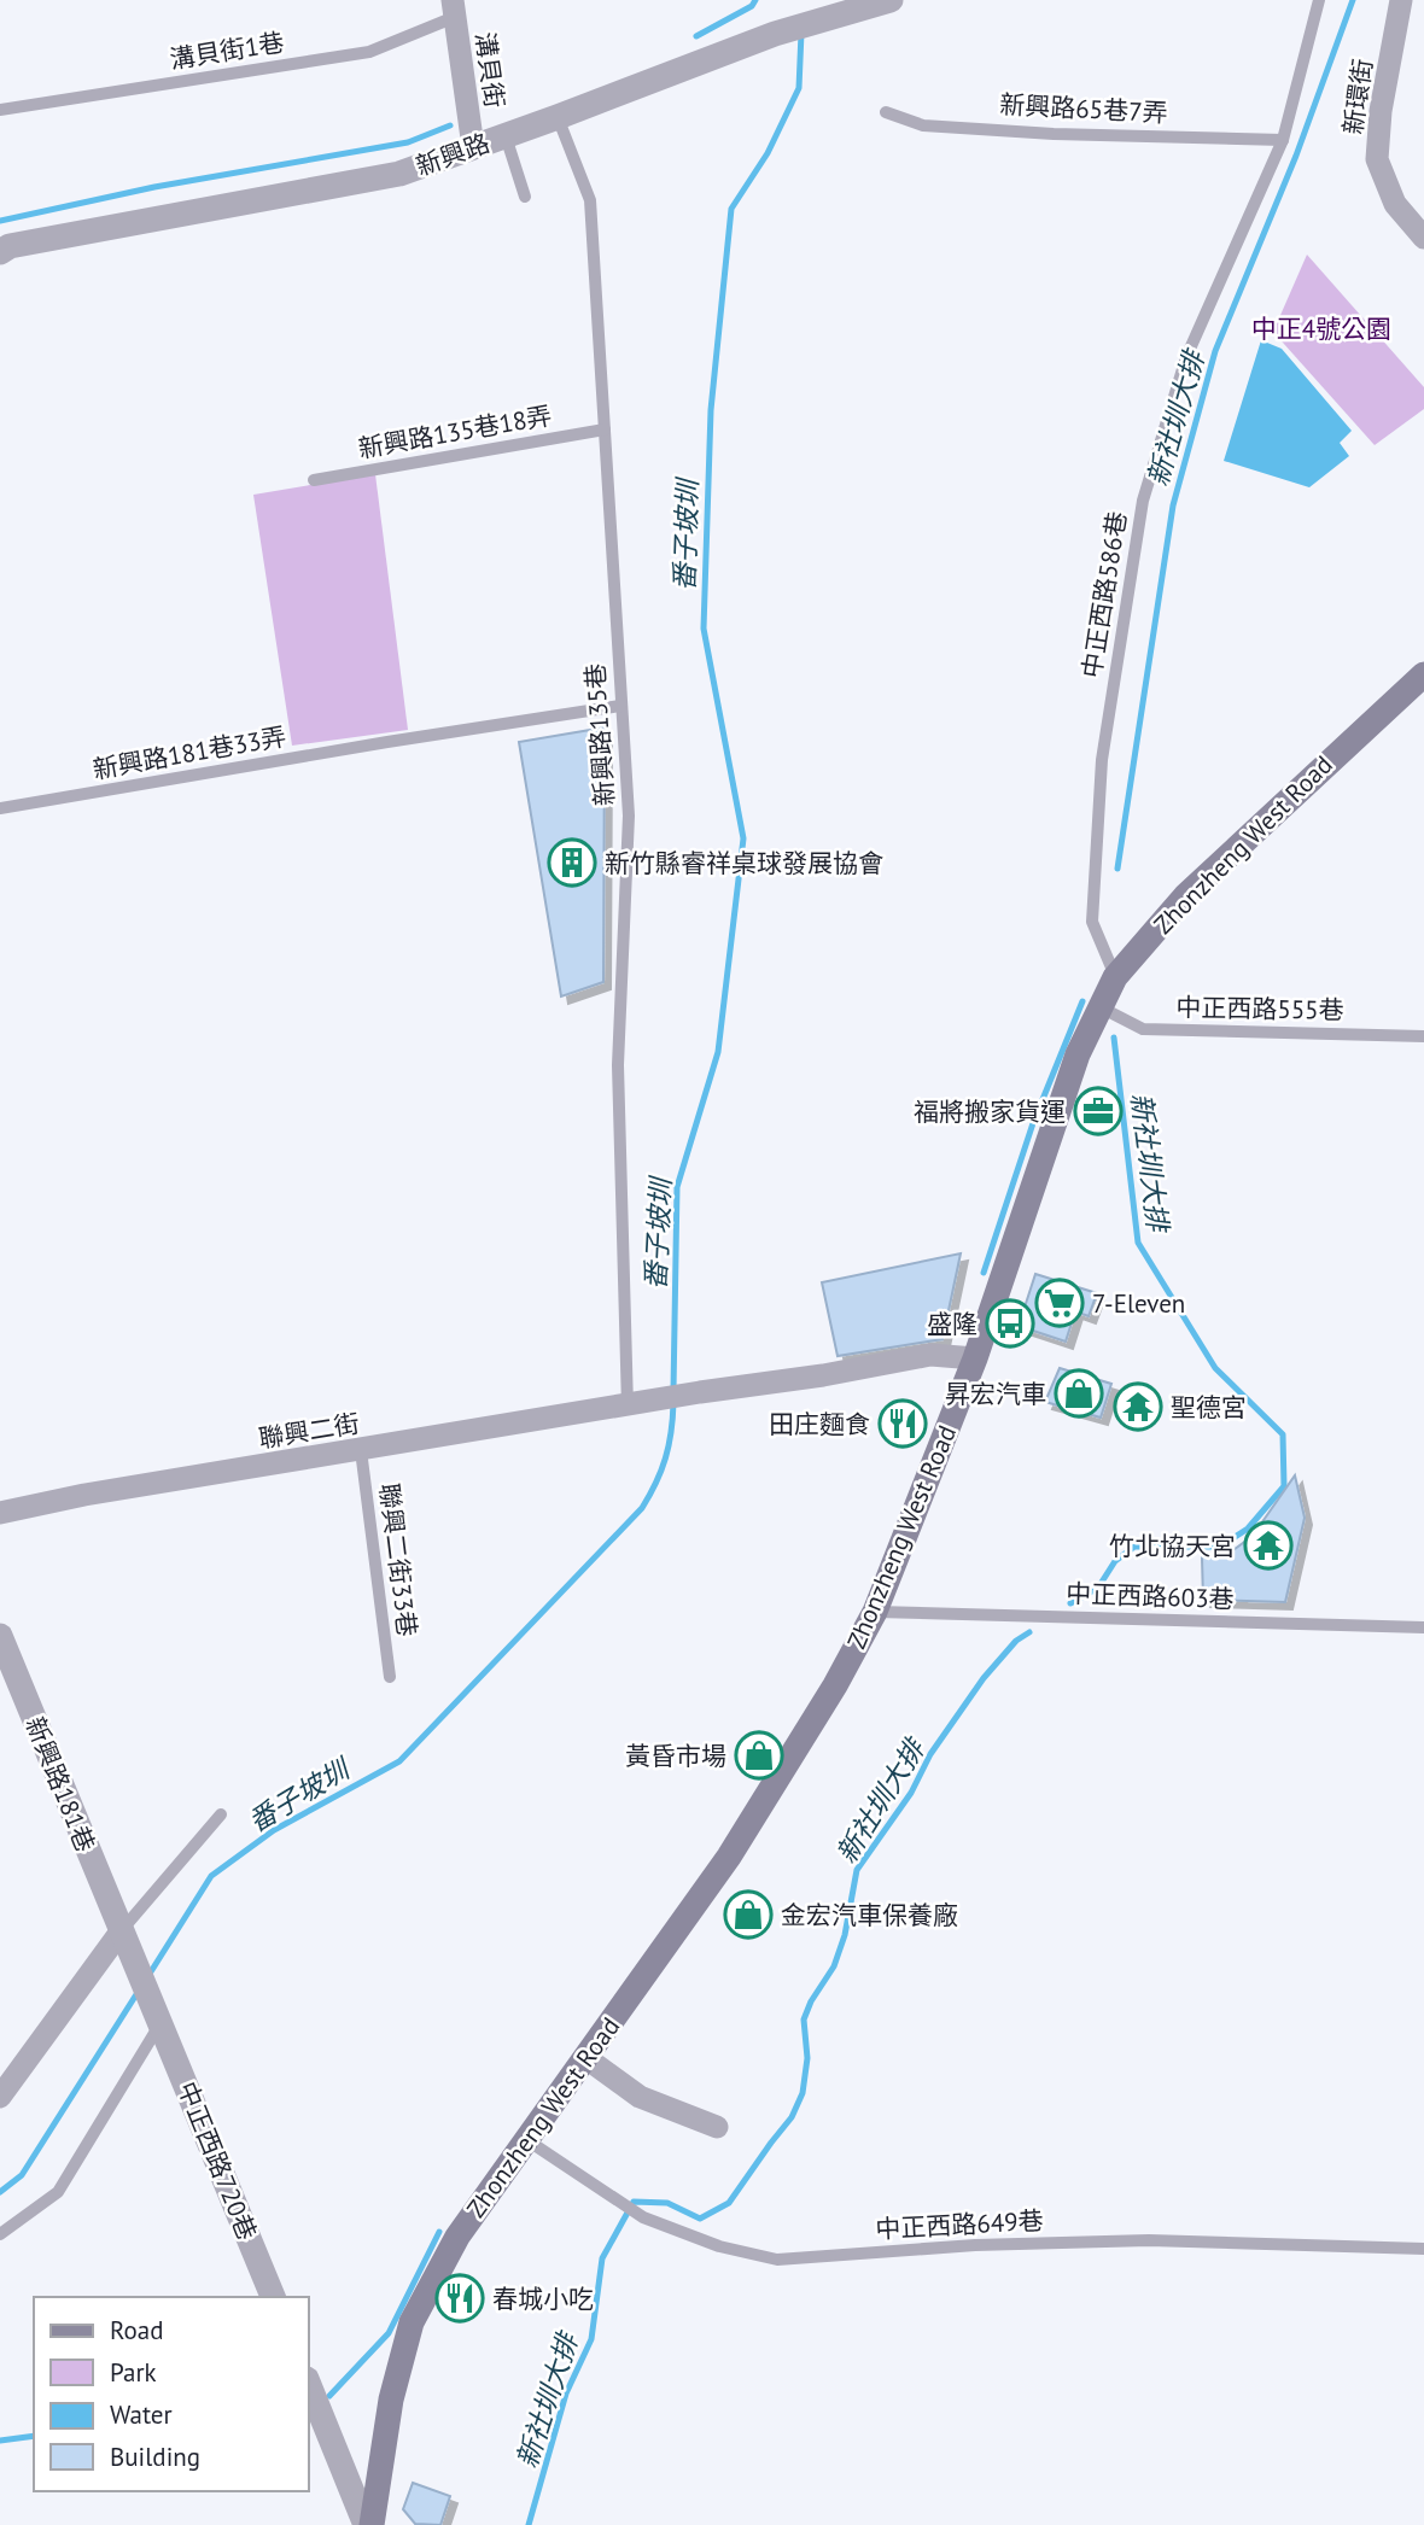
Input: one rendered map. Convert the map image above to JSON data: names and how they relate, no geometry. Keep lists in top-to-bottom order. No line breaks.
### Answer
{"streets":{"main road":["Zhonzheng West Road"],"street":["溝貝街","新環街","新興路","聯興二街","新興路181巷","中正西路720巷"],"lane":["溝貝街1巷","新興路65巷7弄","新興路135巷18弄","中正西路586巷","新興路135巷","新興路181巷33弄","中正西路555巷","聯興二街33巷","中正西路603巷","中正西路649巷"]},"crossings":[["溝貝街1巷","溝貝街"],["溝貝街","新興路"],["新興路65巷7弄","中正西路586巷"],["新興路","新興路135巷"],["新興路135巷18弄","新興路135巷"],["中正西路586巷","Zhonzheng West Road"],["新興路135巷","新興路181巷33弄"],["新興路135巷","聯興二街"],["Zhonzheng West Road","中正西路555巷"],["Zhonzheng West Road","聯興二街"],["Zhonzheng West Road","中正西路603巷"],["Zhonzheng West Road","中正西路649巷"],["聯興二街","聯興二街33巷"],["新興路181巷","中正西路720巷"]],"water":["新社圳大排","番子坡圳"],"parks":["中正4號公園"],"places":{"building":["新竹縣睿祥桌球發展協會"],"office":["福將搬家貨運"],"supermarket":["7-Eleven"],"bus stop":["盛隆"],"shop":["昇宏汽車","黃昏市場","金宏汽車保養廠"],"temple":["聖德宮","竹北協天宮"],"restaurant":["田庄麵食","春城小吃"]},"legend":["Road","Park","Water","Building"]}
